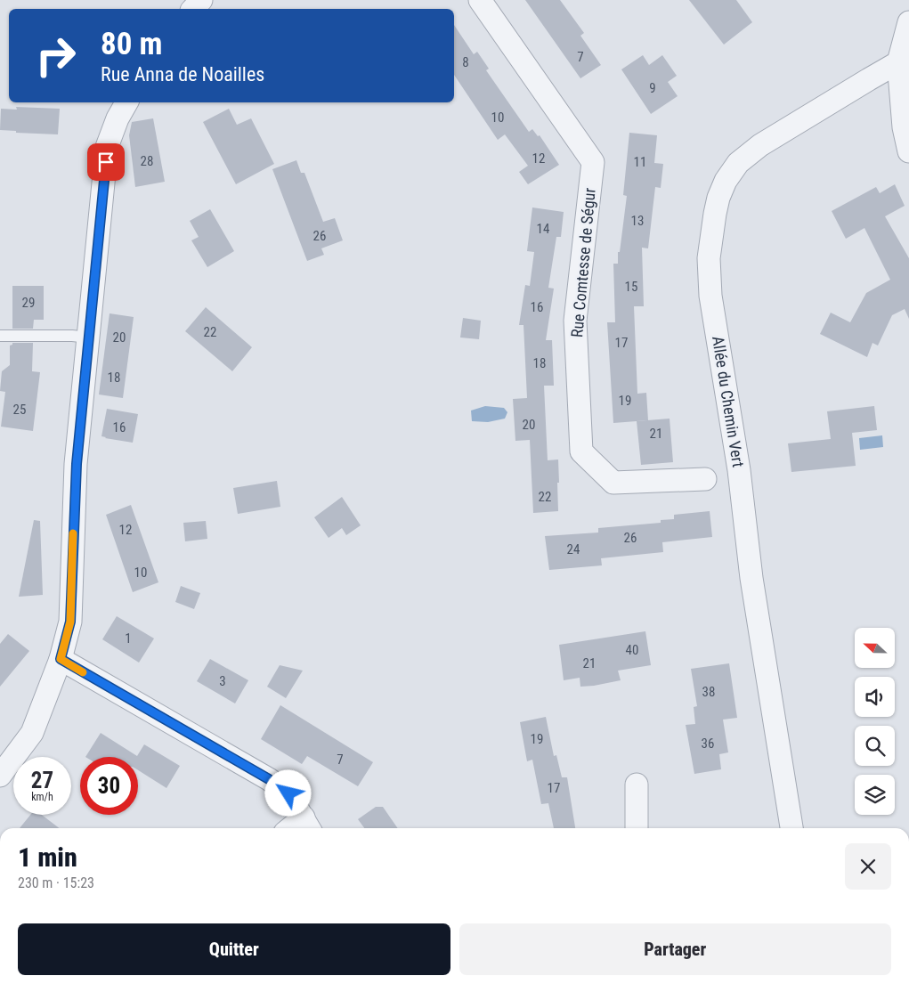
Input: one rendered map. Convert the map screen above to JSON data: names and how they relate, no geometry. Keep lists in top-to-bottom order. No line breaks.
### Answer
{"streets":{"street":["Rue Comtesse de Ségur","Allée du Chemin Vert"]},"house_numbers":["7","8","9","10","12","28","11","13","14","26","15","29","16","22","20","17","18","18","19","25","20","16","21","22","12","26","24","10","1","40","21","3","38","19","36","7","17"],"north":"left","page":{"turn":["80 m","Rue Anna de Noailles"],"speed":"27 km/h","limit":"30","heading":["1 min","230 m · 15:23"],"buttons":["Quitter","Partager"]}}
